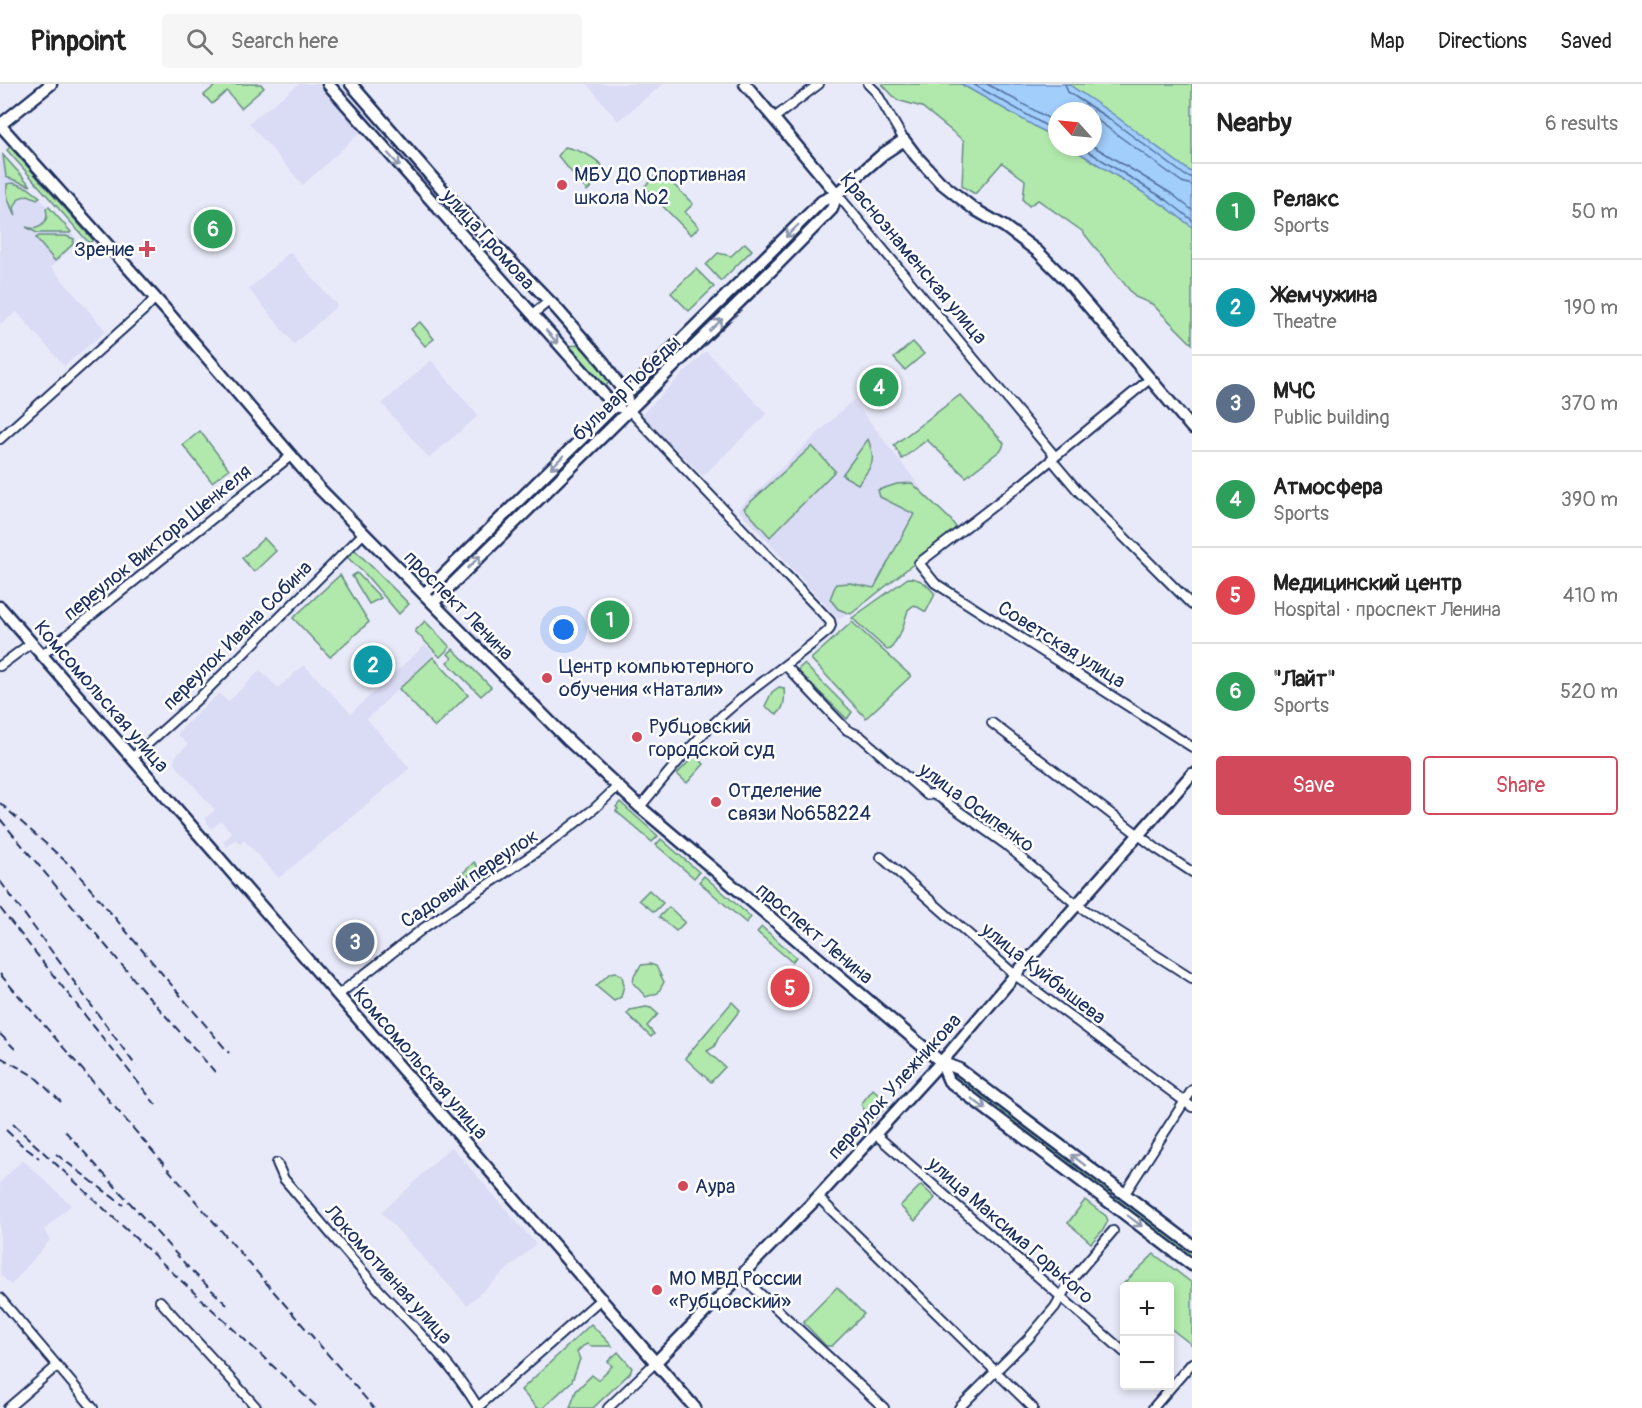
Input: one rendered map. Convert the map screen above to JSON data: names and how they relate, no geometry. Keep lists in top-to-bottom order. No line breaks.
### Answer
{"streets":{"main road":["улица Громова","Краснознаменская улица","бульвар Победы","проспект Ленина","Комсомольская улица","переулок Улежникова"],"street":["переулок Виктора Шенкеля","переулок Ивана Собина","Советская улица","улица Осипенко","Садовый переулок","улица Куйбышева","улица Максима Горького","Локомотивная улица"]},"crossings":[["улица Громова","бульвар Победы"],["Краснознаменская улица","бульвар Победы"],["Краснознаменская улица","Советская улица"],["бульвар Победы","проспект Ленина"],["переулок Виктора Шенкеля","проспект Ленина"],["переулок Виктора Шенкеля","Комсомольская улица"],["проспект Ленина","переулок Ивана Собина"],["проспект Ленина","Садовый переулок"],["проспект Ленина","переулок Улежникова"],["переулок Ивана Собина","Комсомольская улица"],["Комсомольская улица","Садовый переулок"],["Комсомольская улица","переулок Улежникова"],["улица Осипенко","переулок Улежникова"],["улица Куйбышева","переулок Улежникова"],["переулок Улежникова","улица Максима Горького"]],"places":{"other":["МБУ ДО Спортивная школа №2","Центр компьютерного обучения «Натали»","Рубцовский городской суд","Отделение связи №658224","Аура","МО МВД России «Рубцовский»"],"health":["Зрение"]},"north":"top left","page":{"header":"Pinpoint","search":"Search here","nav":["Map","Directions","Saved"],"heading":["Nearby","6 results"],"list":[{"mark":"1","name":"Релакс","note":"Sports","value":"50 m"},{"mark":"2","name":"Жемчужина","note":"Theatre","value":"190 m"},{"mark":"3","name":"МЧС","note":"Public building","value":"370 m"},{"mark":"4","name":"Атмосфера","note":"Sports","value":"390 m"},{"mark":"5","name":"Медицинский центр","note":"Hospital · проспект Ленина","value":"410 m"},{"mark":"6","name":"\"Лайт\"","note":"Sports","value":"520 m"}],"pins":["6","4","1","2","3","5"],"buttons":["Save","Share"],"map_buttons":["+","−"]}}
